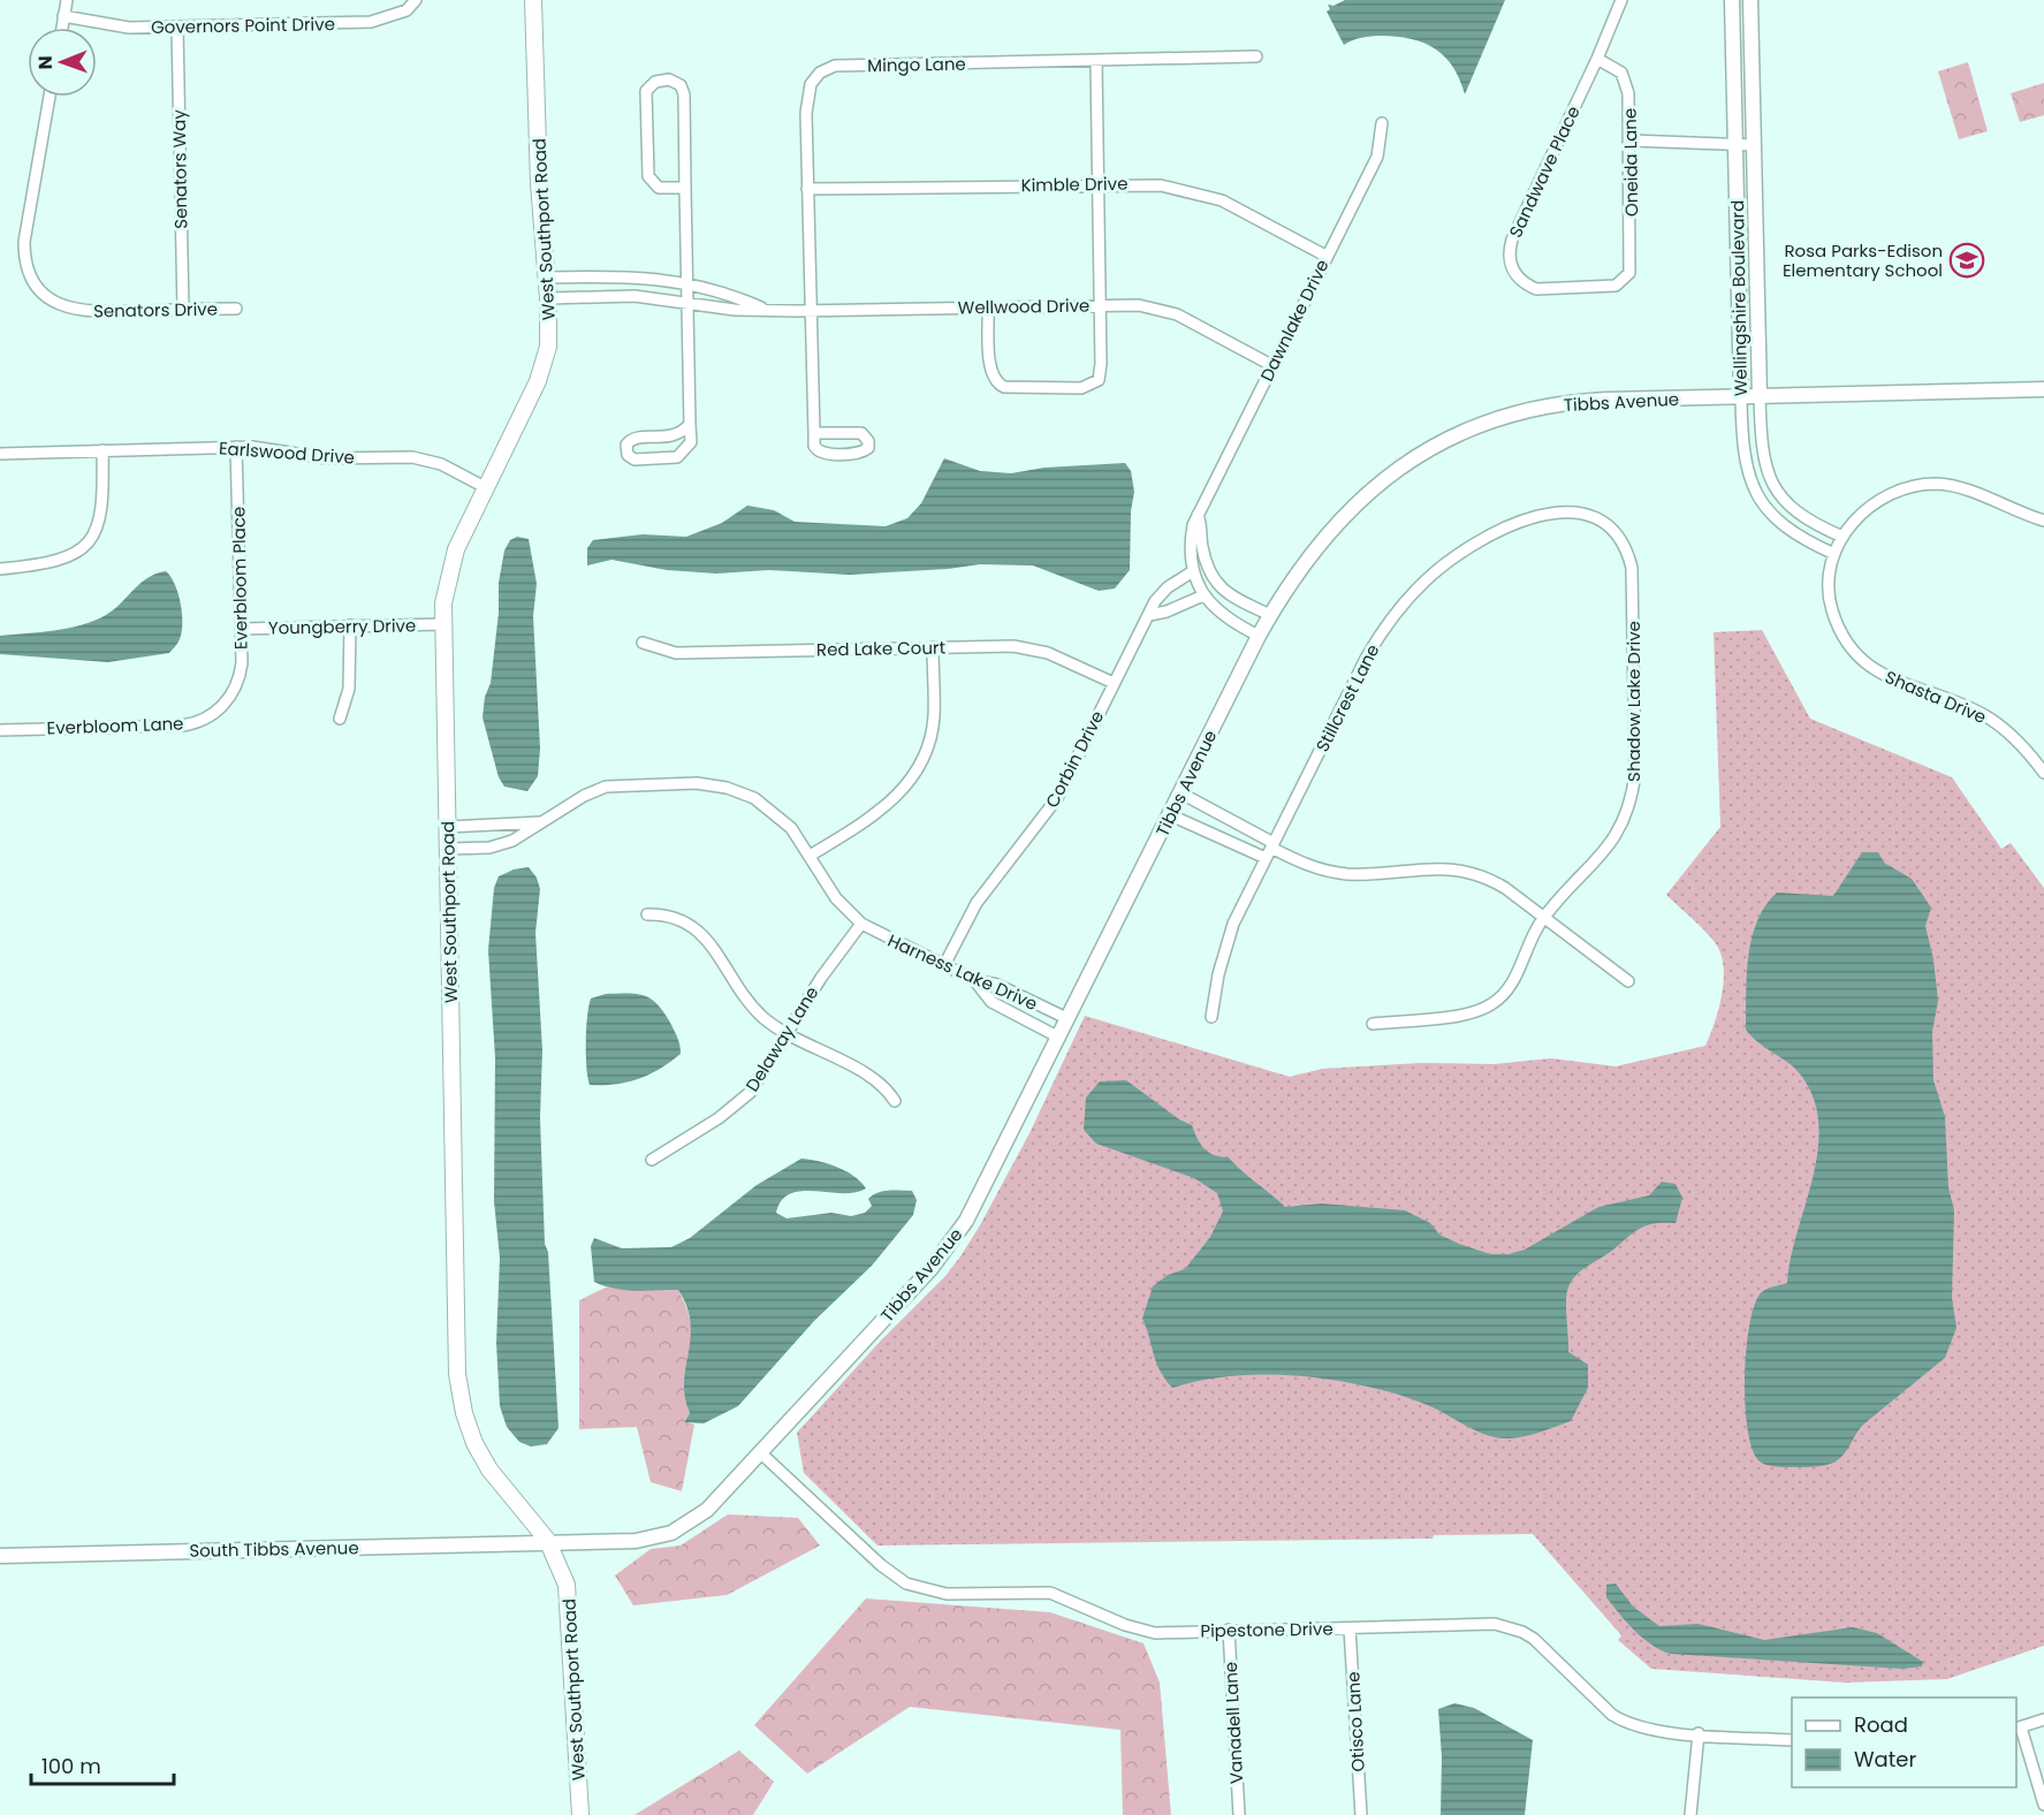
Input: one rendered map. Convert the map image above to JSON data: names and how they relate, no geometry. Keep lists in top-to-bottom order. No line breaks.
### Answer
{"streets":{"main road":["West Southport Road"],"street":["Governors Point Drive","Mingo Lane","Oneida Lane","Senators Way","Sandwave Place","Kimble Drive","Wellingshire Boulevard","Wellwood Drive","Senators Drive","Dawnlake Drive","Tibbs Avenue","Earlswood Drive","Everbloom Place","Youngberry Drive","Red Lake Court","Shasta Drive","Stillcrest Lane","Shadow Lake Drive","Everbloom Lane","Corbin Drive","Harness Lake Drive","Delaway Lane","South Tibbs Avenue","Pipestone Drive","Otisco Lane","Vanadell Lane"]},"crossings":[["Governors Point Drive","Senators Way"],["Mingo Lane","Kimble Drive"],["Mingo Lane","Wellwood Drive"],["Oneida Lane","Sandwave Place"],["Senators Way","Senators Drive"],["Kimble Drive","Dawnlake Drive"],["West Southport Road","Wellwood Drive"],["West Southport Road","Tibbs Avenue"],["West Southport Road","Earlswood Drive"],["West Southport Road","Youngberry Drive"],["West Southport Road","Harness Lake Drive"],["West Southport Road","South Tibbs Avenue"],["Wellingshire Boulevard","Tibbs Avenue"],["Wellingshire Boulevard","Shasta Drive"],["Wellwood Drive","Dawnlake Drive"],["Dawnlake Drive","Tibbs Avenue"],["Dawnlake Drive","Corbin Drive"],["Tibbs Avenue","Harness Lake Drive"],["Tibbs Avenue","South Tibbs Avenue"],["Tibbs Avenue","Pipestone Drive"],["Earlswood Drive","Everbloom Place"],["Everbloom Place","Youngberry Drive"],["Everbloom Place","Everbloom Lane"],["Red Lake Court","Corbin Drive"],["Stillcrest Lane","Shadow Lake Drive"],["Corbin Drive","Harness Lake Drive"],["Harness Lake Drive","Delaway Lane"],["Pipestone Drive","Otisco Lane"],["Pipestone Drive","Vanadell Lane"]],"places":{"school or university":["Rosa Parks-Edison Elementary School"]},"legend":["Road","Water"],"scale_bar":"100 m","north":"left"}
